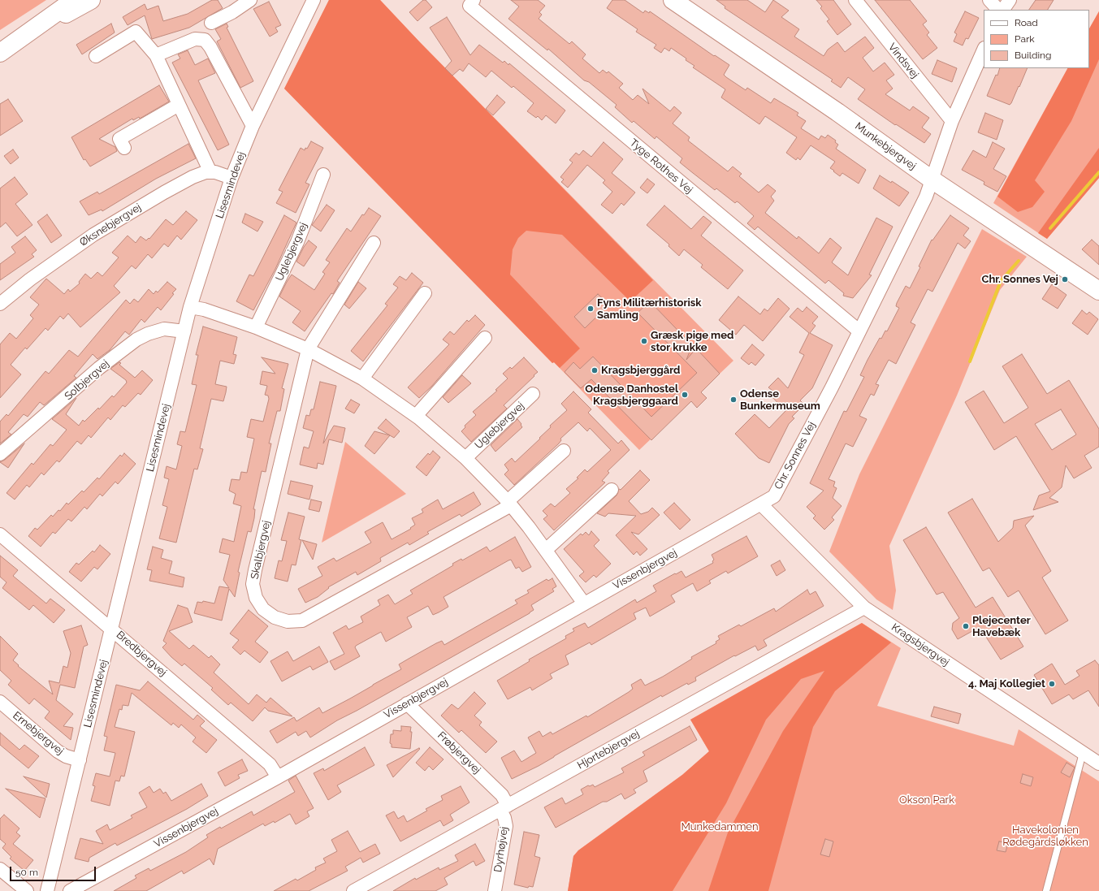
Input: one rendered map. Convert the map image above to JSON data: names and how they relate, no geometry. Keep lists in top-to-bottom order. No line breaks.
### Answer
{"streets":{"street":["Vindsvej","Munkebjergvej","Tyge Rothes Vej","Lisesmindevej","Øksnebjergvej","Uglebjergvej","Solbjergvej","Chr. Sonnes Vej","Skalbjergvej","Vissenbjergvej","Kragsbjergvej","Bredbjergvej","Ernebjergvej","Hjortebjergvej","Frøbjergvej","Dyrhøjvej"]},"crossings":[["Vindsvej","Chr. Sonnes Vej"],["Munkebjergvej","Chr. Sonnes Vej"],["Tyge Rothes Vej","Chr. Sonnes Vej"],["Lisesmindevej","Uglebjergvej"],["Lisesmindevej","Solbjergvej"],["Lisesmindevej","Bredbjergvej"],["Lisesmindevej","Ernebjergvej"],["Uglebjergvej","Skalbjergvej"],["Uglebjergvej","Vissenbjergvej"],["Chr. Sonnes Vej","Vissenbjergvej"],["Chr. Sonnes Vej","Kragsbjergvej"],["Vissenbjergvej","Kragsbjergvej"],["Vissenbjergvej","Bredbjergvej"],["Vissenbjergvej","Frøbjergvej"],["Kragsbjergvej","Hjortebjergvej"],["Hjortebjergvej","Frøbjergvej"],["Hjortebjergvej","Dyrhøjvej"],["Frøbjergvej","Dyrhøjvej"]],"parks":["Okson Park","Munkedammen","Havekolonien Rødegårdsløkken"],"places":["Chr. Sonnes Vej","Fyns Militærhistorisk Samling","Græsk pige med stor krukke","Kragsbjerggård","Odense Danhostel Kragsbjerggaard","Odense Bunkermuseum","Plejecenter Havebæk","4. Maj Kollegiet"],"legend":["Road","Park","Building"],"scale_bar":"50 m"}
